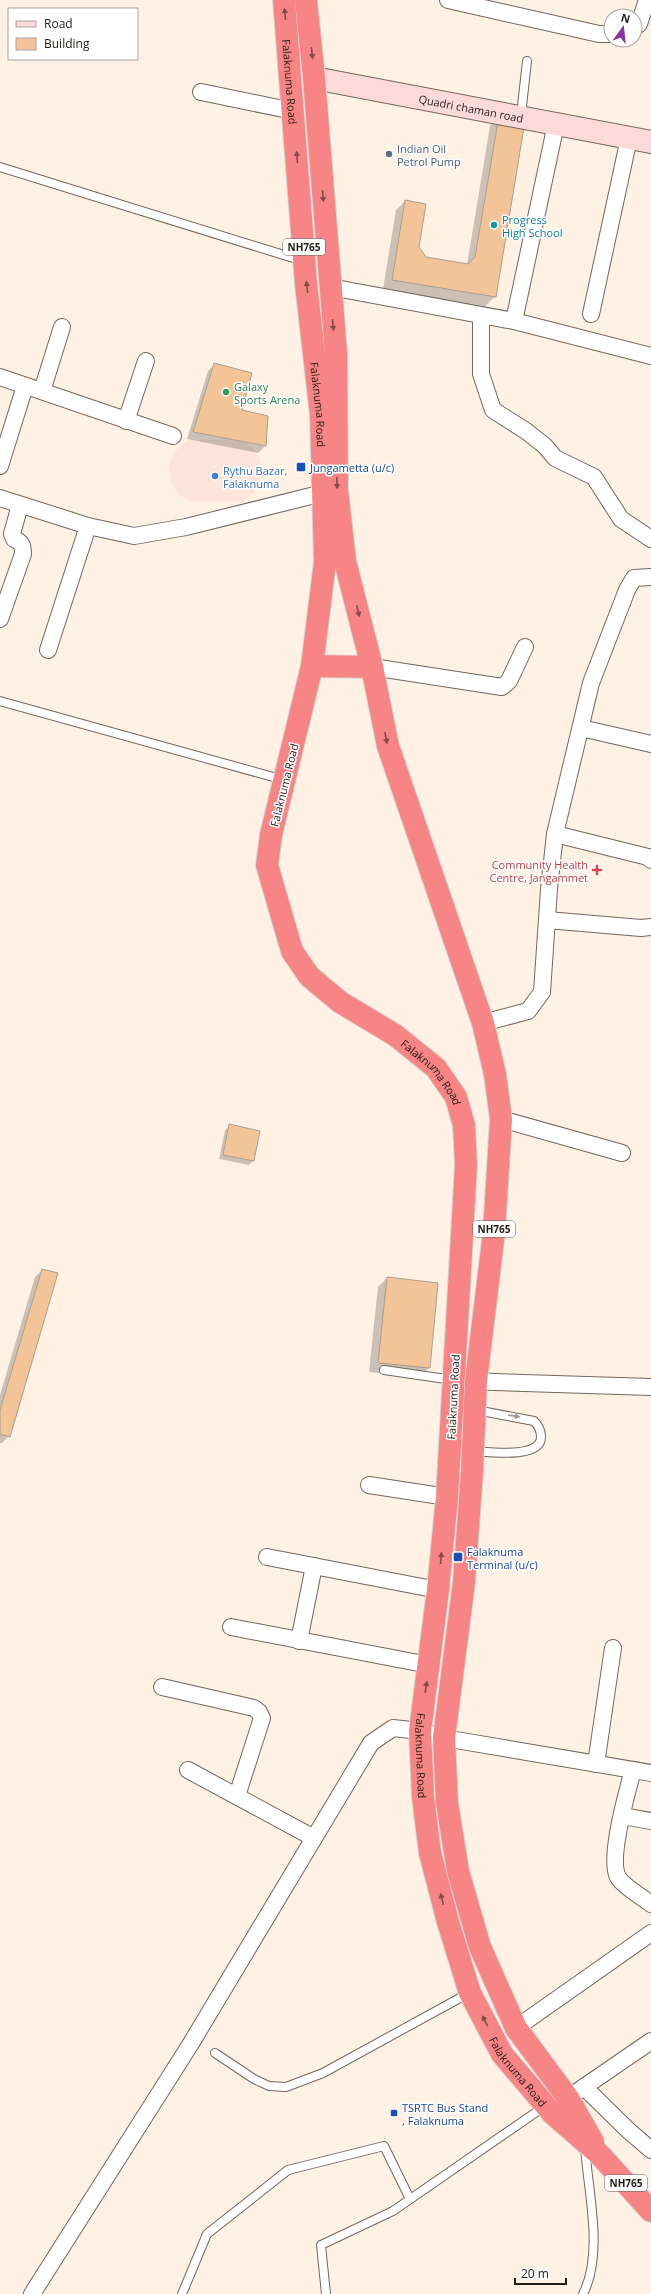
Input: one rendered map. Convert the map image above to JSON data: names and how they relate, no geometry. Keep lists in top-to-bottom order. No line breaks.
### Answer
{"streets":{"highway":["Falaknuma Road","NH765"],"street":["Quadri chaman road"]},"crossings":[["Falaknuma Road","Quadri chaman road"]],"places":{"other":["Indian Oil Petrol Pump","Progress High School","Galaxy Sports Arena","Rythu Bazar, Falaknuma"],"transit":["Jungametta (u/c)","Falaknuma Terminal (u/c)","TSRTC Bus Stand , Falaknuma"],"health":["Community Health Centre, Jangammet"]},"legend":["Road","Building"],"scale_bar":"20 m","north":"top"}
